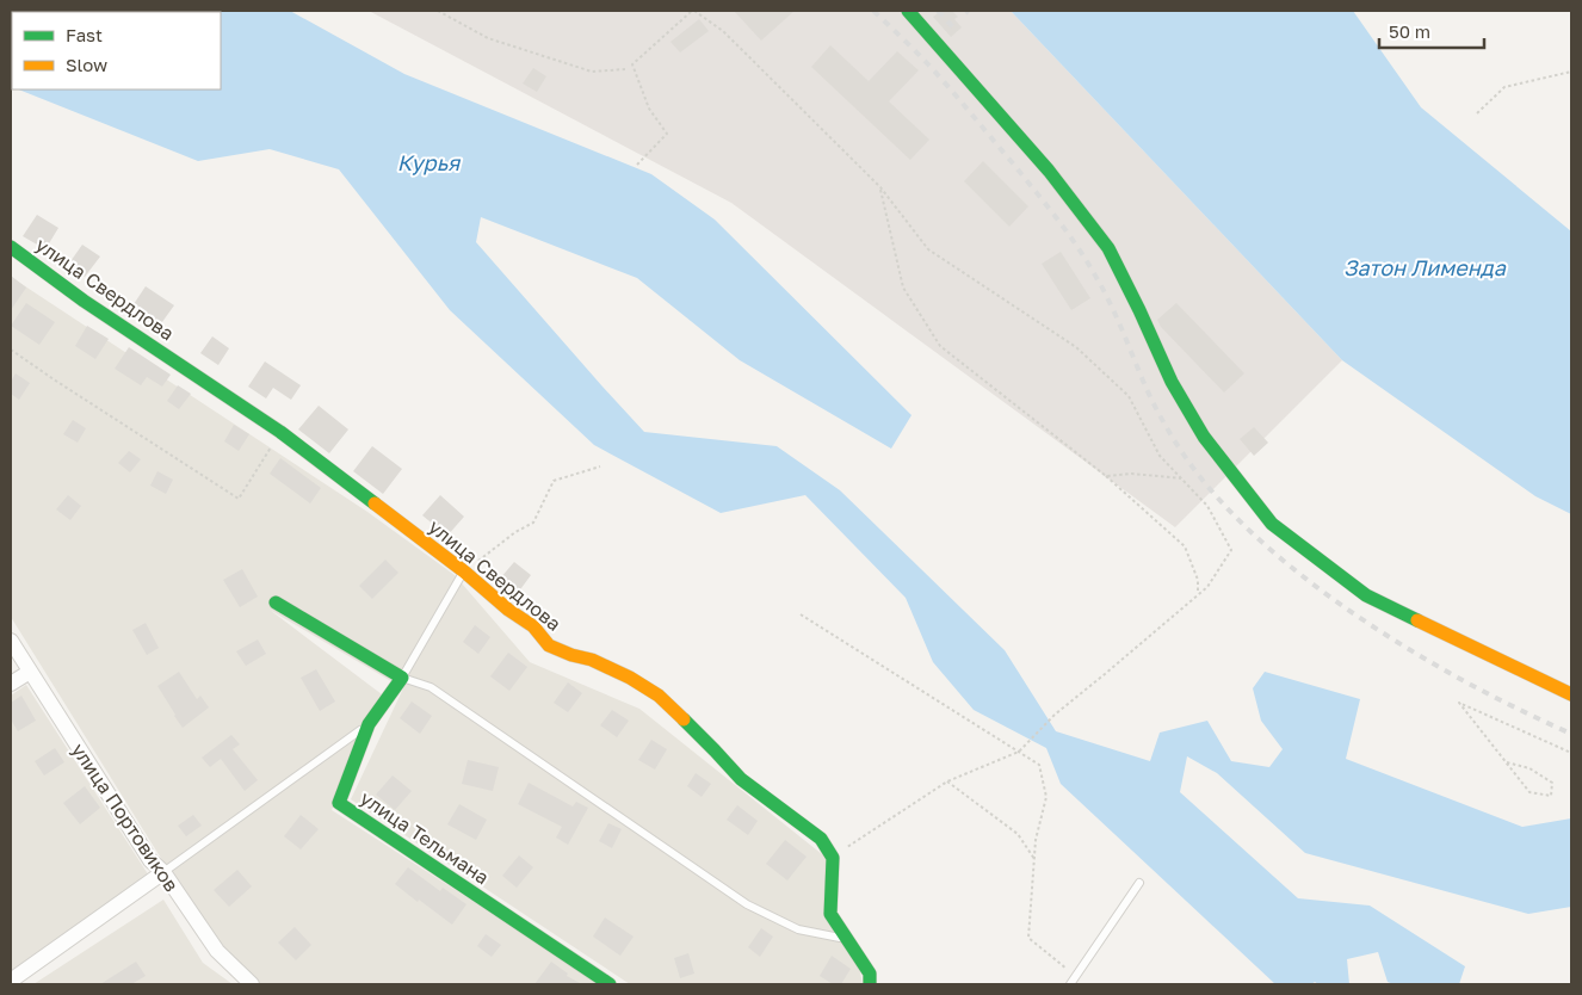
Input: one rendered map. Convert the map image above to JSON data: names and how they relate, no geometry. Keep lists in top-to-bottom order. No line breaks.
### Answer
{"streets":{"street":["улица Свердлова","улица Портовиков","улица Тельмана"]},"water":["Курья","Затон Лименда"],"legend":["Fast","Slow"],"scale_bar":"50 m"}
